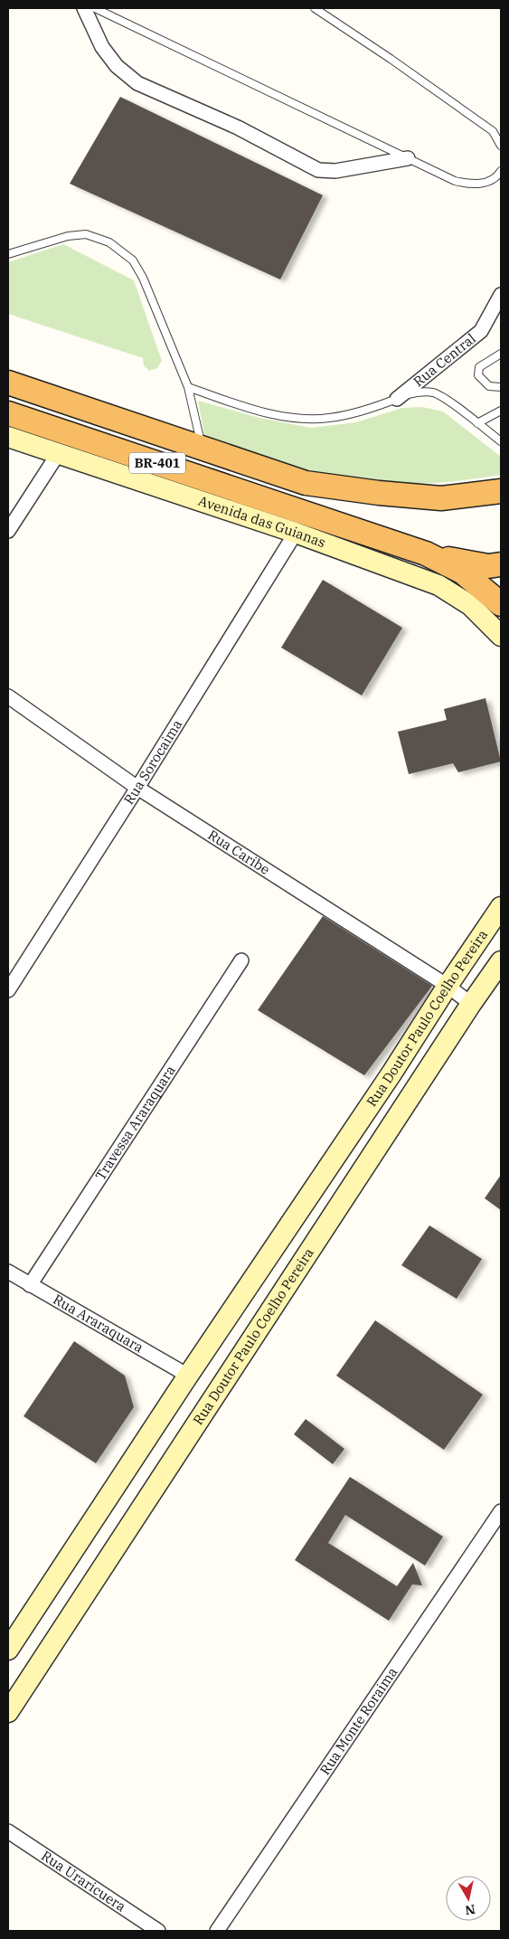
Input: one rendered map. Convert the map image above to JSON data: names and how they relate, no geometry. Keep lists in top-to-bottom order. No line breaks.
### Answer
{"streets":{"highway":["BR-401","Avenida das Guianas"],"main road":["Rua Doutor Paulo Coelho Pereira"],"street":["Rua Central","Rua Sorocaima","Rua Caribe","Travessa Araraquara","Rua Araraquara","Rua Monte Roraima","Rua Uraricuera"]},"crossings":[["Avenida das Guianas","Rua Sorocaima"],["Rua Sorocaima","Rua Caribe"],["Rua Caribe","Rua Doutor Paulo Coelho Pereira"],["Rua Doutor Paulo Coelho Pereira","Rua Araraquara"],["Travessa Araraquara","Rua Araraquara"]],"north":"bottom"}
